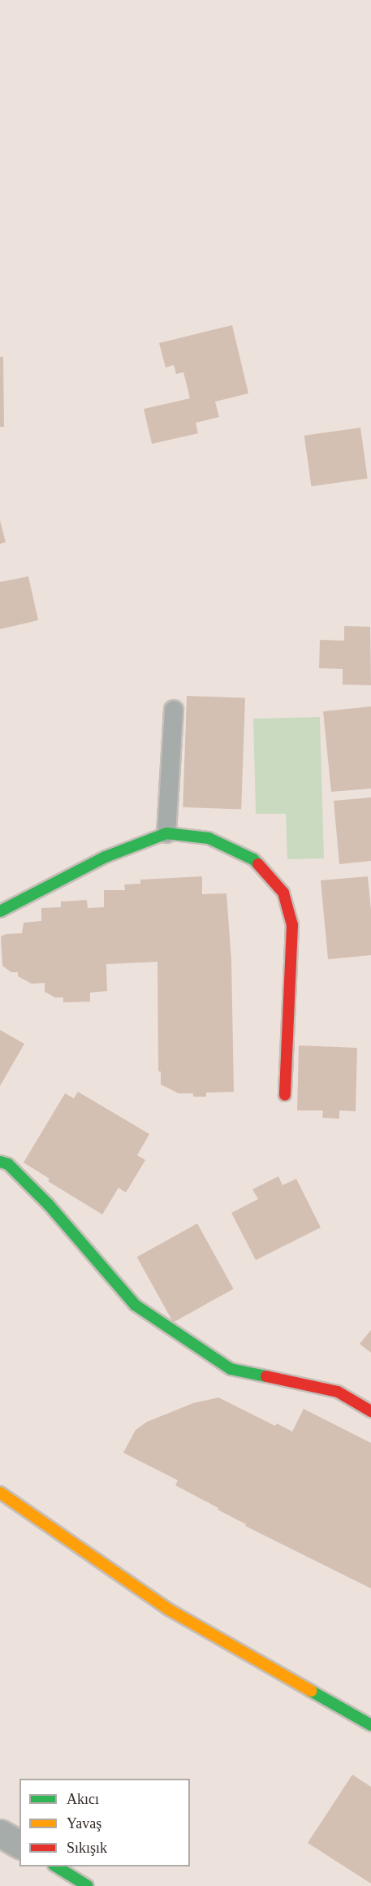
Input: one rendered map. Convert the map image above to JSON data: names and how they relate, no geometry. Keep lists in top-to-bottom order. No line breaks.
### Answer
{"legend":["Akıcı","Yavaş","Sıkışık"]}
